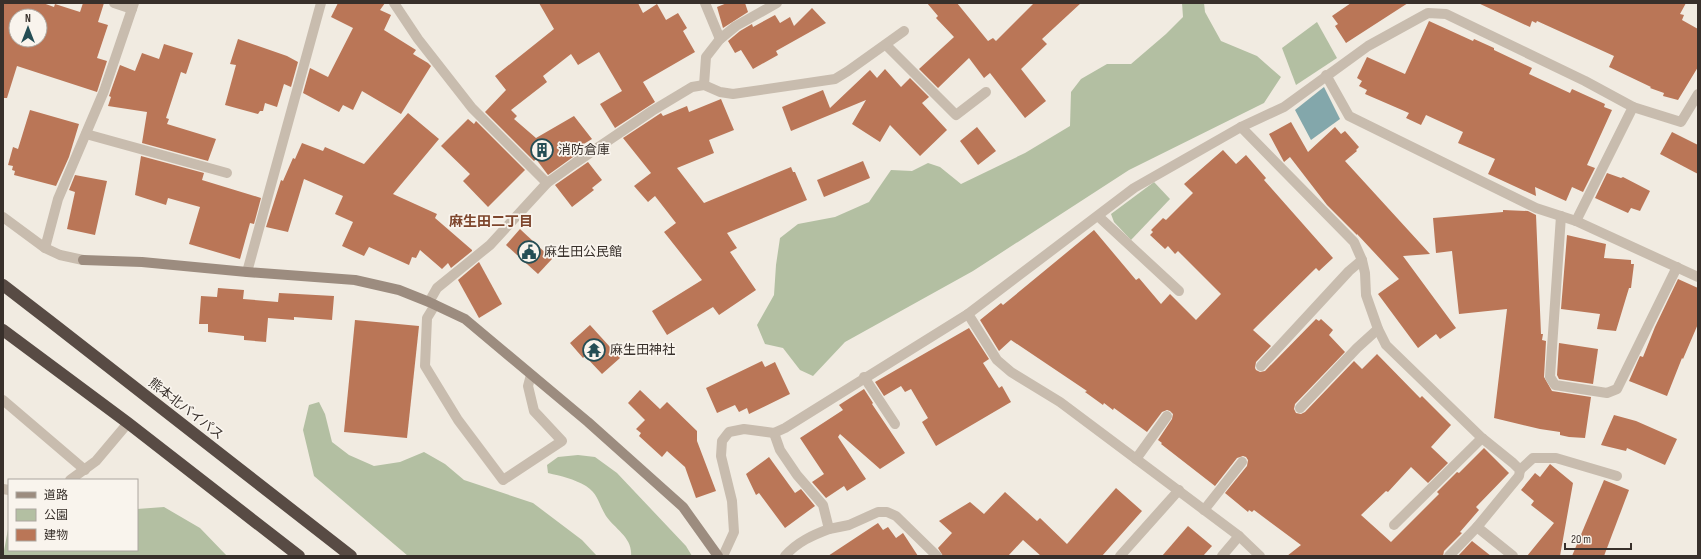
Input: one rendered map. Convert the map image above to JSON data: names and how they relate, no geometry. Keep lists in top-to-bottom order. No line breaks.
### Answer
{"streets":{"highway":["熊本北バイパス"]},"districts":["麻生田二丁目"],"places":{"building":["消防倉庫"],"public building":["麻生田公民館"],"temple":["麻生田神社"]},"legend":["道路","公園","建物"],"scale_bar":"20 m","north":"top"}
